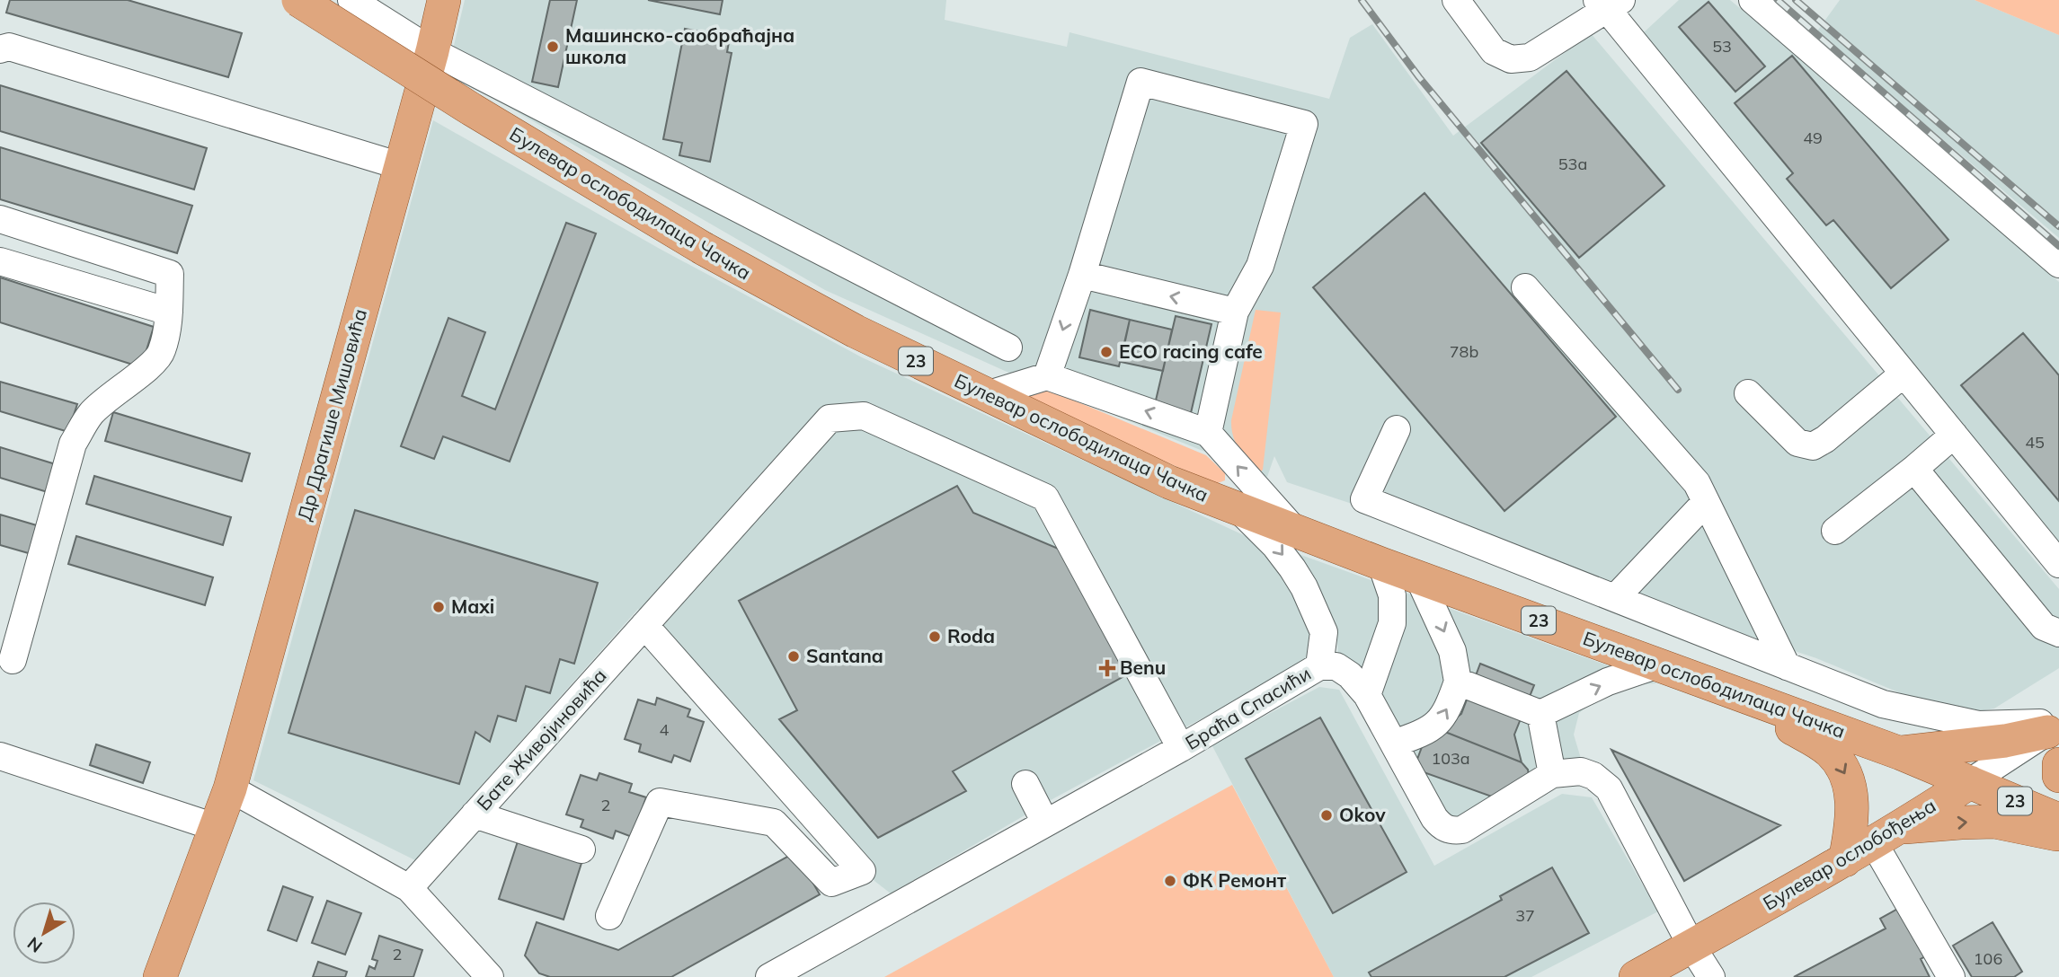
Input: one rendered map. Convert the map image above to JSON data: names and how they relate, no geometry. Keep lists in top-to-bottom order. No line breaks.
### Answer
{"streets":{"main road":["Булевар ослободилаца Чачка","23","Др Драгише Мишовића","Булевар ослобођења"],"street":["Браћа Спасићи","Бате Живојиновића"]},"crossings":[["Булевар ослободилаца Чачка","Булевар ослобођења"],["Браћа Спасићи","Бате Живојиновића"],["Браћа Спасићи","Булевар ослобођења"]],"places":{"other":["Машинско-саобраћајна школа","ECO racing cafe","Maxi","Roda","Santana","Okov","ФК Ремонт"],"health":["Benu"]},"house_numbers":["53","49","53a","78b","45","4","103a","2","37","2","106"],"north":"bottom left"}
